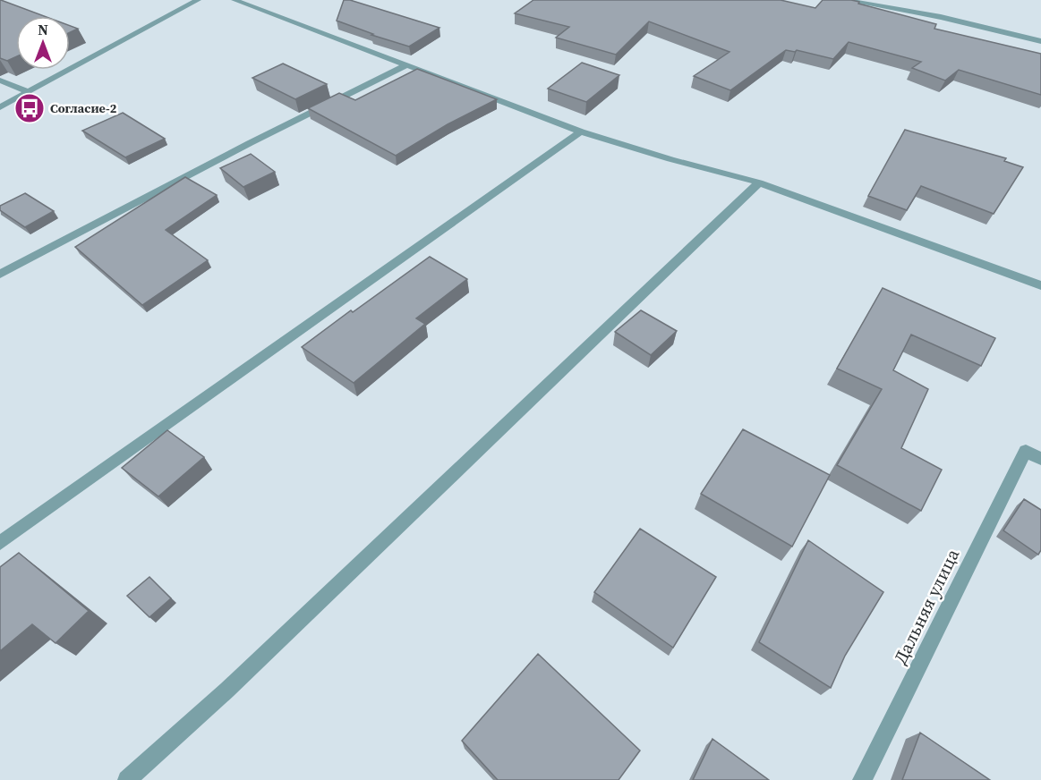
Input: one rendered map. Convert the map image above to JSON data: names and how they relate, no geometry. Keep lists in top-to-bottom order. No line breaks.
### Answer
{"streets":{"street":["Дальняя улица"]},"places":{"bus stop":["Согласие-2"]},"north":"top"}
